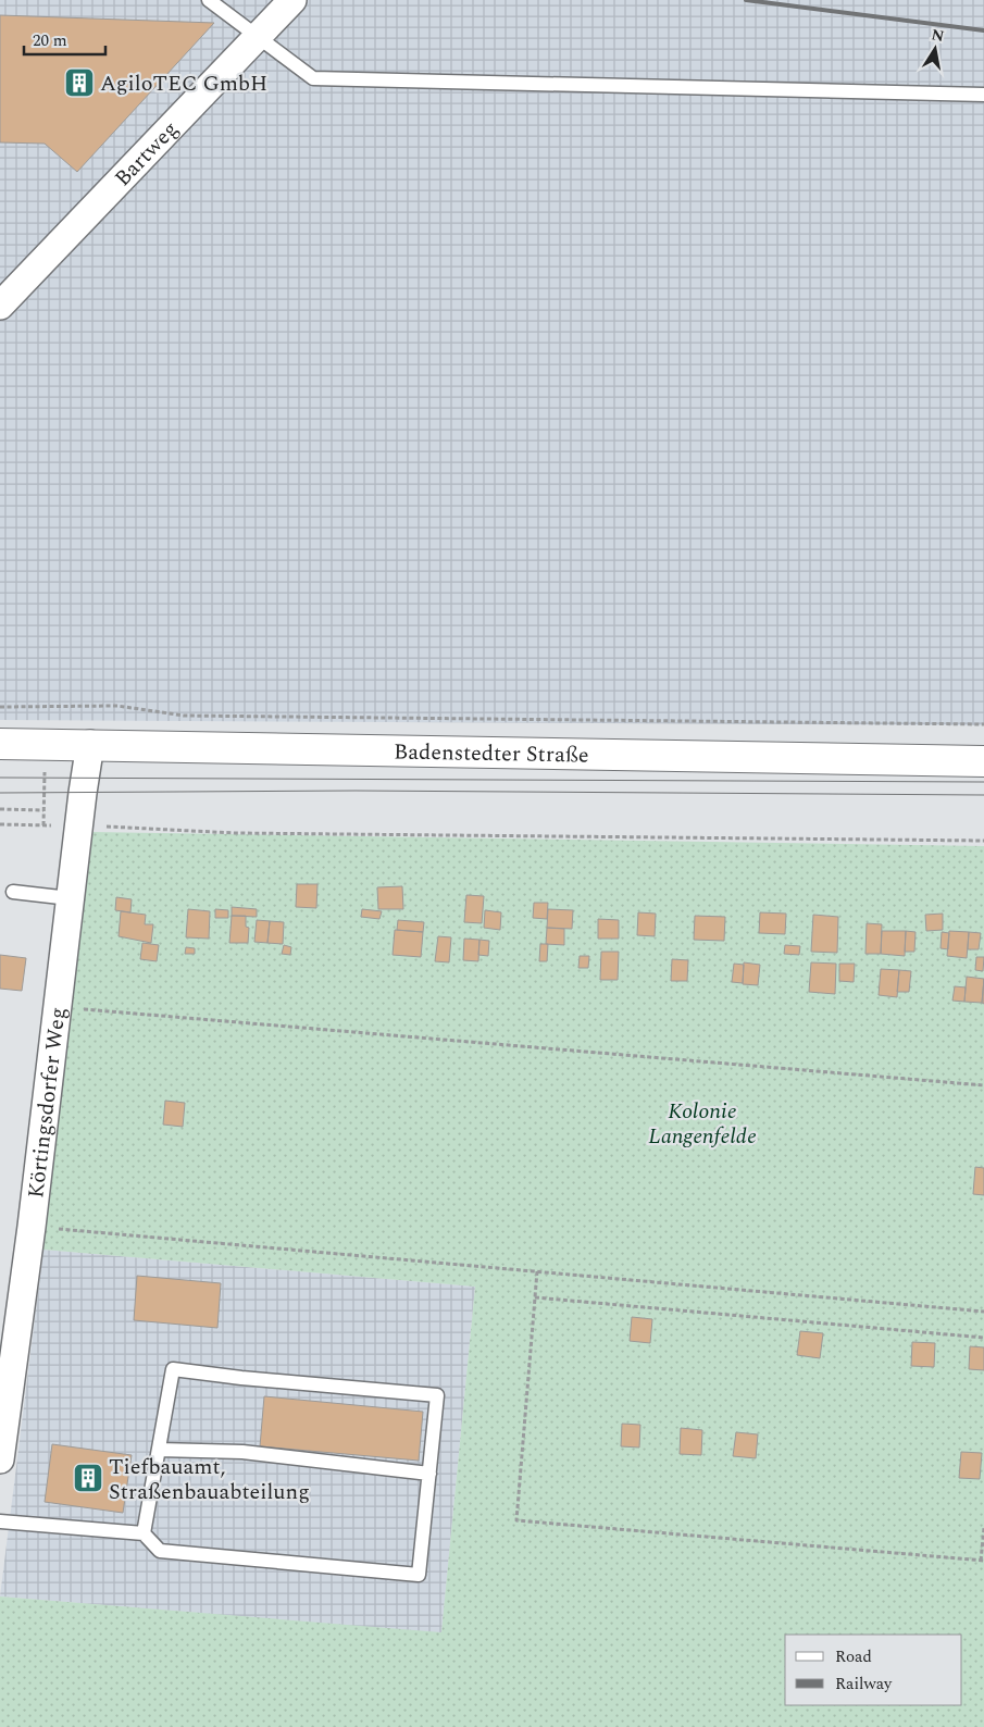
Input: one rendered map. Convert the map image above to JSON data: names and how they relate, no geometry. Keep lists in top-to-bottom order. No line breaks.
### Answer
{"streets":{"street":["Bartweg","Badenstedter Straße","Körtingsdorfer Weg"]},"crossings":[["Badenstedter Straße","Körtingsdorfer Weg"]],"parks":["Kolonie Langenfelde"],"places":{"building":["AgiloTEC GmbH","Tiefbauamt, Straßenbauabteilung"]},"legend":["Road","Railway"],"scale_bar":"20 m","north":"top"}
